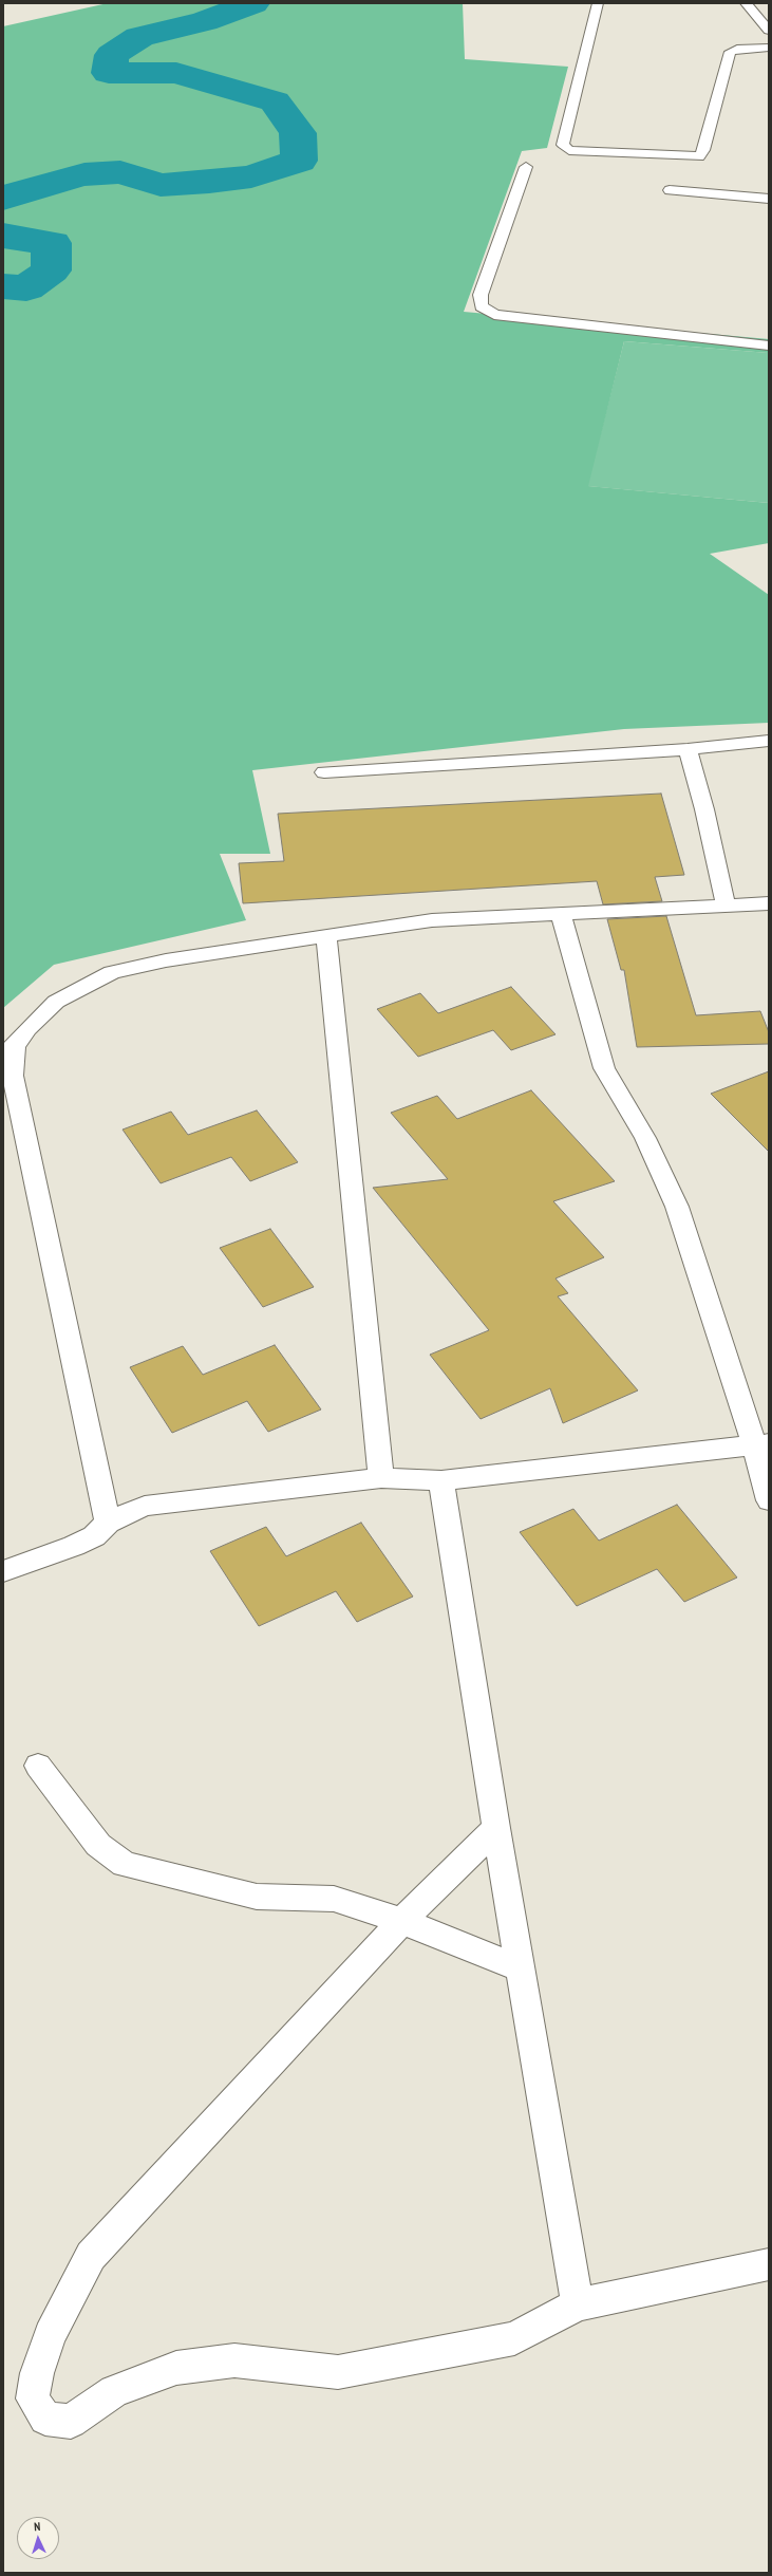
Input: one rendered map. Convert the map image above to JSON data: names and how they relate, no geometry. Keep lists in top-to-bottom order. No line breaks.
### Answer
{"north":"top"}
